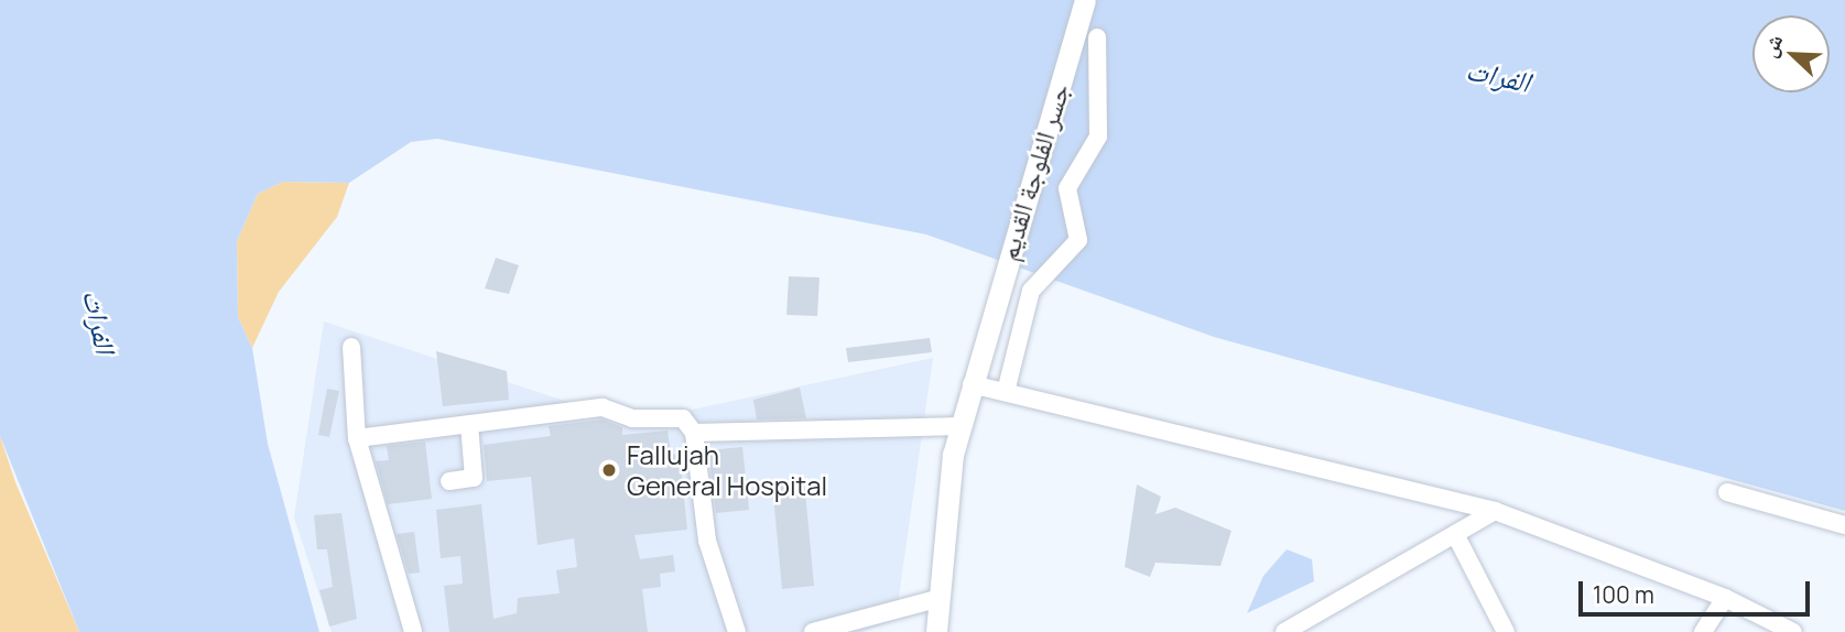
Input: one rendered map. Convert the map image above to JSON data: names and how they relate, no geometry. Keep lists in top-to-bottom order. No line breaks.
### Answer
{"streets":{"main road":["جسر الفلوجة القديم"]},"water":["الفرات"],"places":["Fallujah General Hospital"],"scale_bar":"100 m","north":"top left"}
